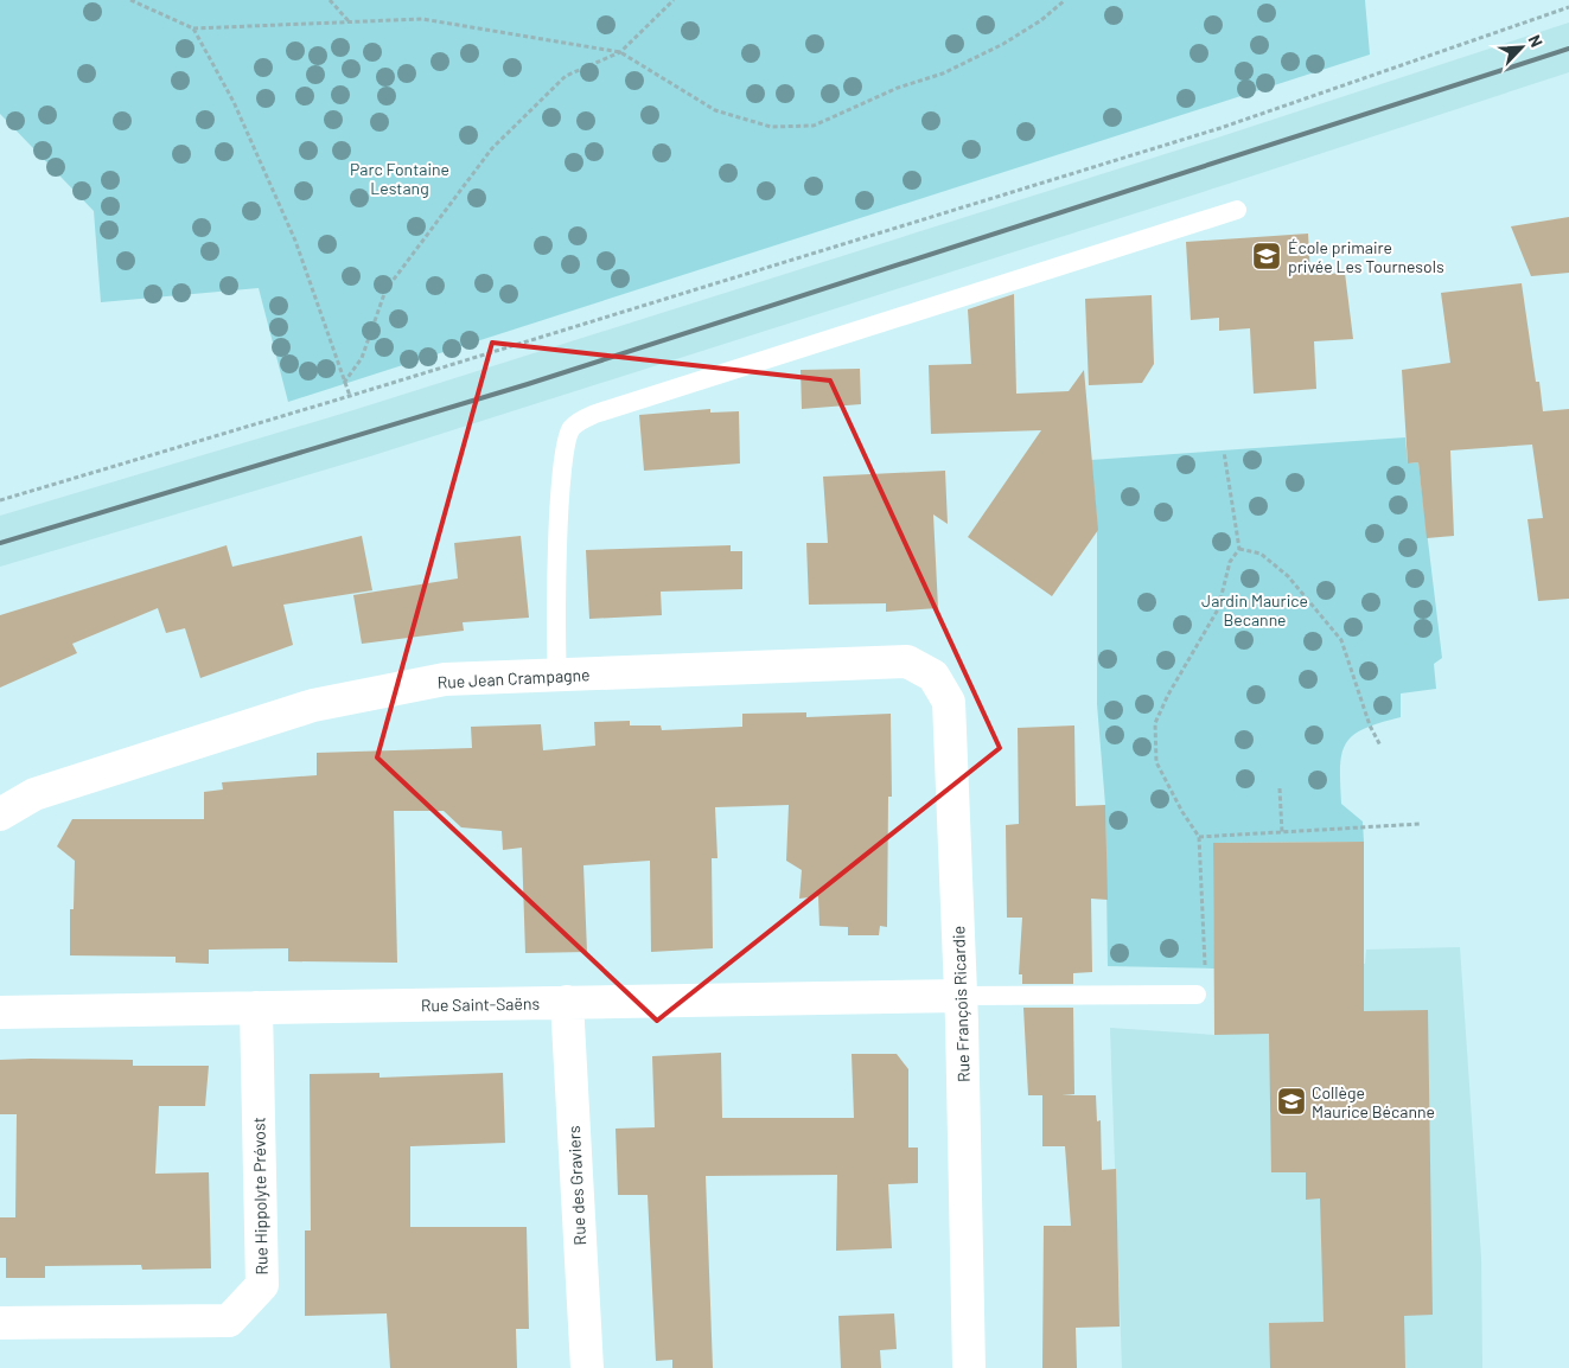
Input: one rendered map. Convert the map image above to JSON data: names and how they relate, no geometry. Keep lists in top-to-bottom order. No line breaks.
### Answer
{"streets":{"street":["Rue Jean Crampagne","Rue Saint-Saëns","Rue François Ricardie","Rue des Graviers","Rue Hippolyte Prévost"]},"crossings":[["Rue Jean Crampagne","Rue François Ricardie"],["Rue Saint-Saëns","Rue François Ricardie"],["Rue Saint-Saëns","Rue des Graviers"],["Rue Saint-Saëns","Rue Hippolyte Prévost"]],"parks":["Parc Fontaine Lestang","Jardin Maurice Becanne"],"places":{"school or university":["École primaire privée Les Tournesols","Collège Maurice Bécanne"]},"north":"top right"}
